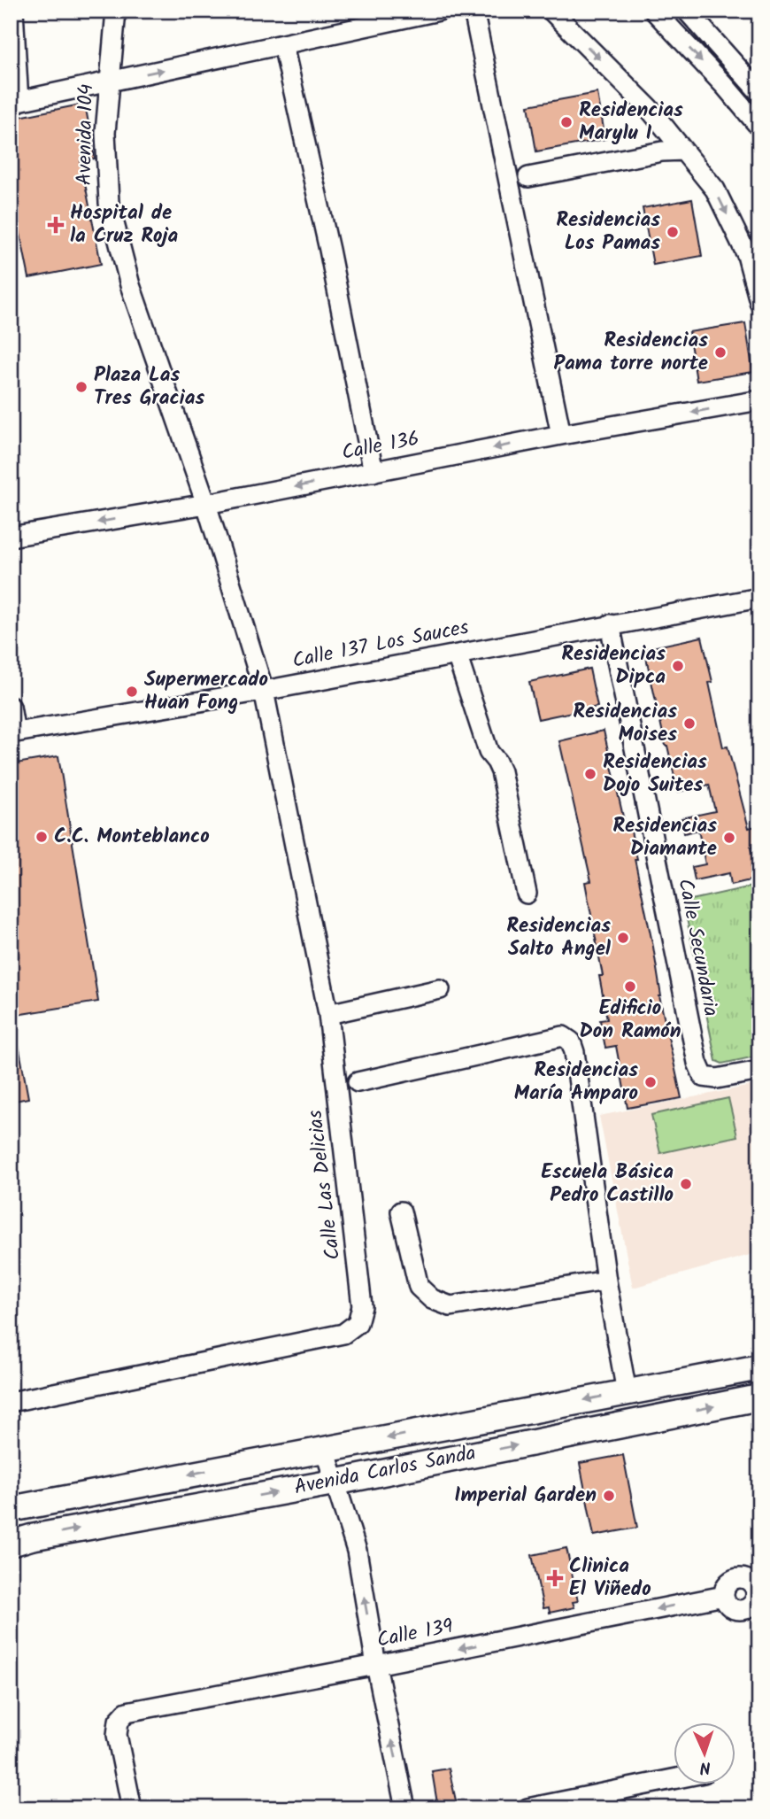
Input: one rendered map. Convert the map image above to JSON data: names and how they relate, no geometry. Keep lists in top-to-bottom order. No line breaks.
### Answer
{"streets":{"street":["Avenida 104","Calle 136","Calle 137 Los Sauces","Calle Secundaria","Calle Las Delicias","Avenida Carlos Sanda","Calle 139"]},"crossings":[["Avenida 104","Calle 136"],["Avenida 104","Calle 137 Los Sauces"],["Avenida 104","Calle Las Delicias"],["Calle 137 Los Sauces","Calle Secundaria"],["Calle 137 Los Sauces","Calle Las Delicias"]],"one_way":["Calle 136","Calle 139"],"places":{"other":["Residencias Marylu I","Residencias Los Pamas","Residencias Pama torre norte","Plaza Las Tres Gracias","Residencias Dipca","Supermercado Huan Fong","Residencias Moises","Residencias Dojo Suites","C.C. Monteblanco","Residencias Diamante","Residencias Salto Angel","Edificio Don Ramón","Residencias María Amparo","Escuela Básica Pedro Castillo","Imperial Garden"],"health":["Hospital de la Cruz Roja","Clinica El Viñedo"]},"north":"bottom"}
